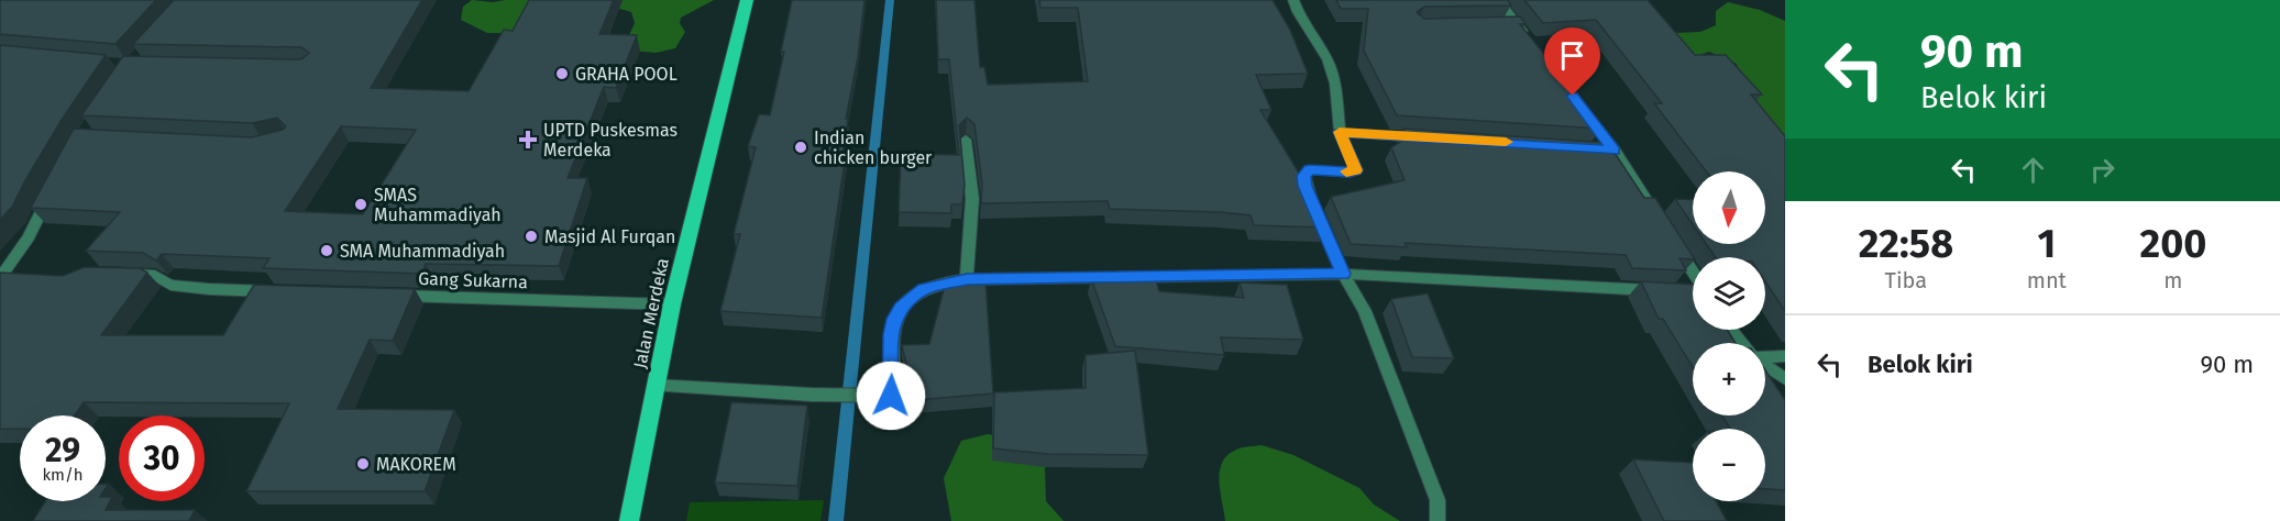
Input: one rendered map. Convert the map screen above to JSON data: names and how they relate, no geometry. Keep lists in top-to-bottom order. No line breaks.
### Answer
{"streets":{"main road":["Jalan Merdeka"],"street":["Gang Sukarna"]},"crossings":[["Gang Sukarna","Jalan Merdeka"]],"places":{"other":["GRAHA POOL","Indian chicken burger","SMAS Muhammadiyah","Masjid Al Furqan","SMA Muhammadiyah","MAKOREM"],"health":["UPTD Puskesmas Merdeka"]},"north":"bottom","page":{"turn":["90 m","Belok kiri"],"map_buttons":["+","−"],"eta":["22:58","Tiba","1","mnt","200","m"],"list":[{"name":"Belok kiri","value":"90 m"}],"speed":"29 km/h","limit":"30"}}
